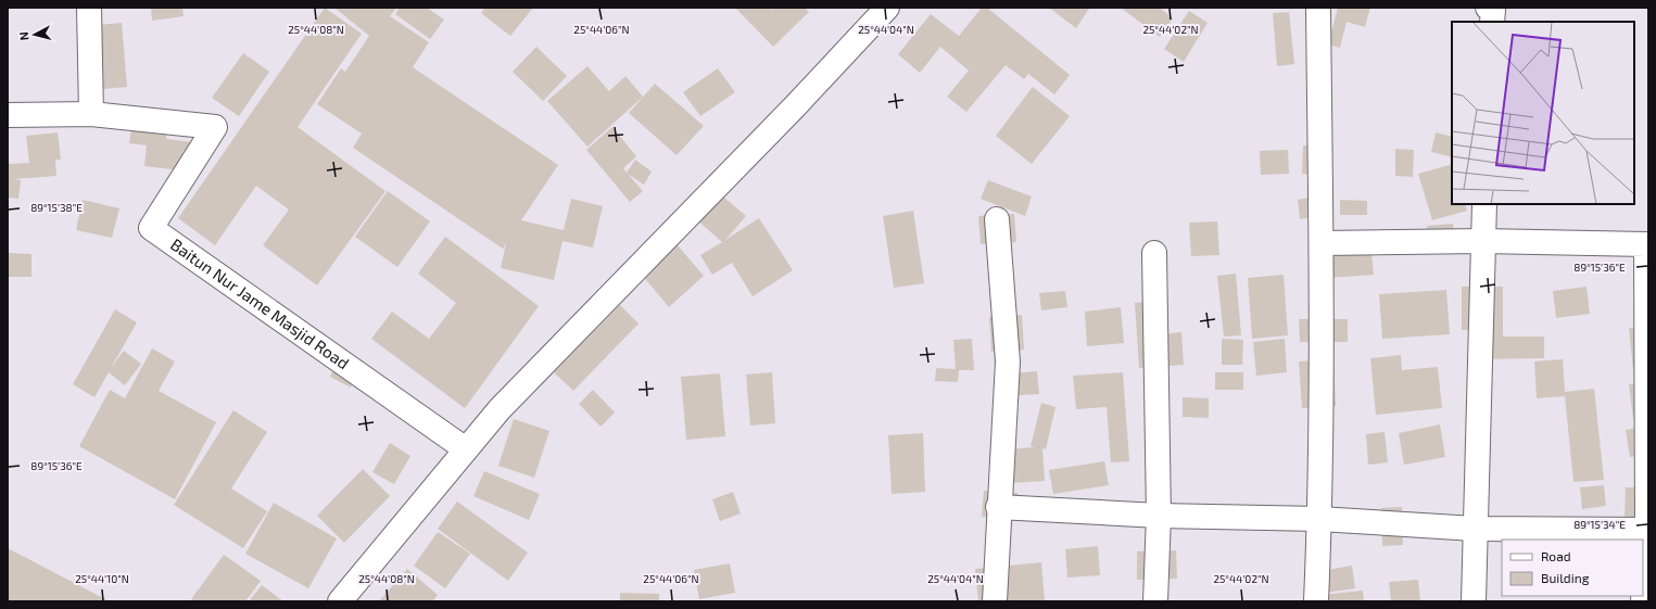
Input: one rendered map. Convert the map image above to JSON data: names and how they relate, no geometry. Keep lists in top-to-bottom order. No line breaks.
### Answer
{"streets":{"street":["Baitun Nur Jame Masjid Road"]},"legend":["Road","Building"],"north":"left","coordinates":["25°44'08\"N","25°44'06\"N","25°44'04\"N","25°44'02\"N","89°15'38\"E","89°15'36\"E","89°15'34\"E","25°44'10\"N"]}
